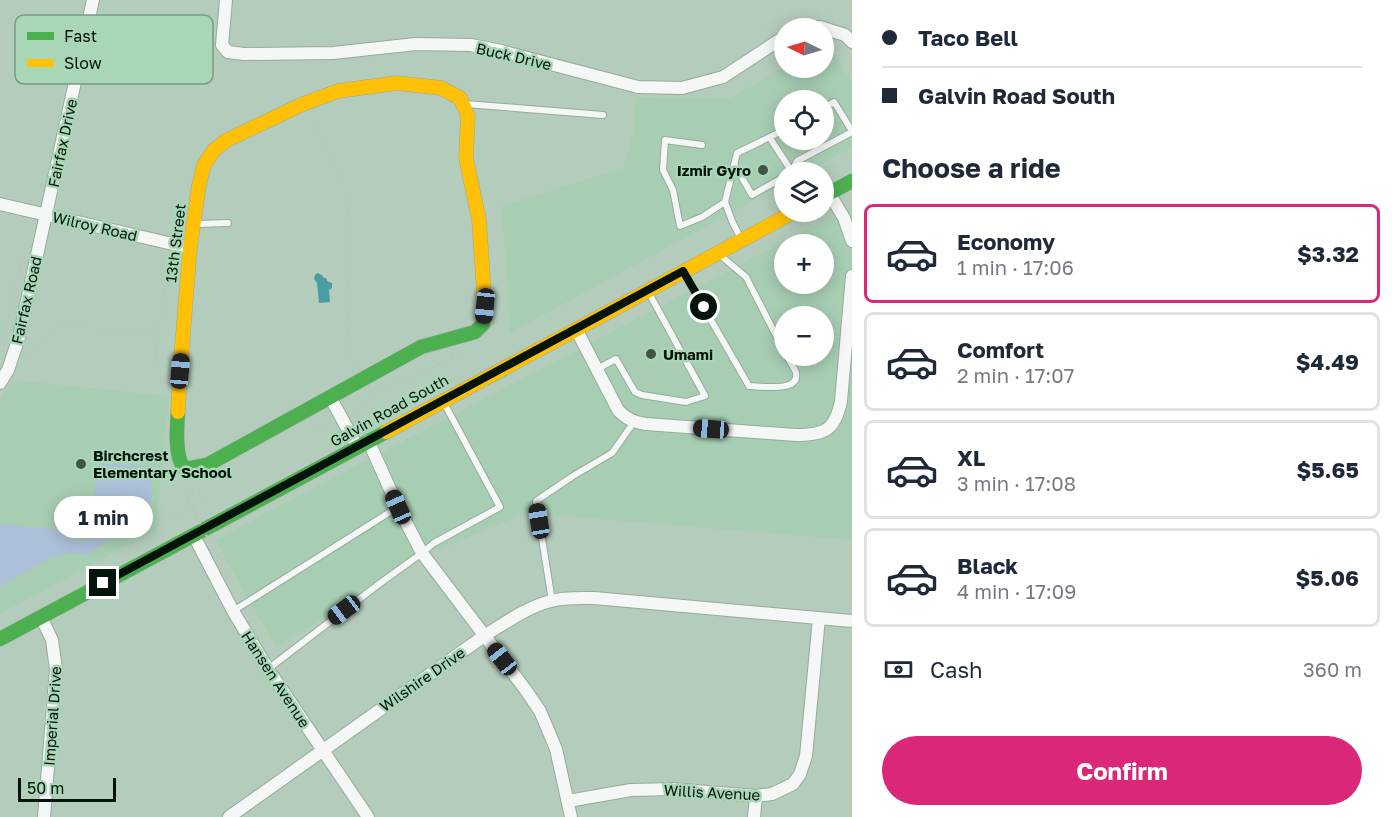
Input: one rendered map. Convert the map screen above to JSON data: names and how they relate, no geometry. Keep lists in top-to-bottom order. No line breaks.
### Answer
{"streets":{"street":["Buck Drive","Fairfax Drive","Wilroy Road","13th Street","Fairfax Road","Galvin Road South","Hansen Avenue","Wilshire Drive","Imperial Drive","Willis Avenue"]},"crossings":[["Fairfax Drive","Wilroy Road"],["Fairfax Drive","Fairfax Road"],["Wilroy Road","13th Street"],["Wilroy Road","Fairfax Road"],["Galvin Road South","Hansen Avenue"],["Galvin Road South","Imperial Drive"],["Hansen Avenue","Wilshire Drive"],["Wilshire Drive","Willis Avenue"]],"places":["Izmir Gyro","Umami","Birchcrest Elementary School"],"legend":["Fast","Slow"],"scale_bar":"50 m","north":"left","page":{"banner":["Taco Bell","Galvin Road South"],"map_buttons":["+","−"],"heading":"Choose a ride","list":[{"name":"Economy","note":"1 min · 17:06","value":"$3.32"},{"name":"Comfort","note":"2 min · 17:07","value":"$4.49"},{"name":"XL","note":"3 min · 17:08","value":"$5.65"},{"name":"Black","note":"4 min · 17:09","value":"$5.06"}],"bubble":"1 min","pay":["Cash","360 m"],"buttons":"Confirm","scale":"50 m"}}
